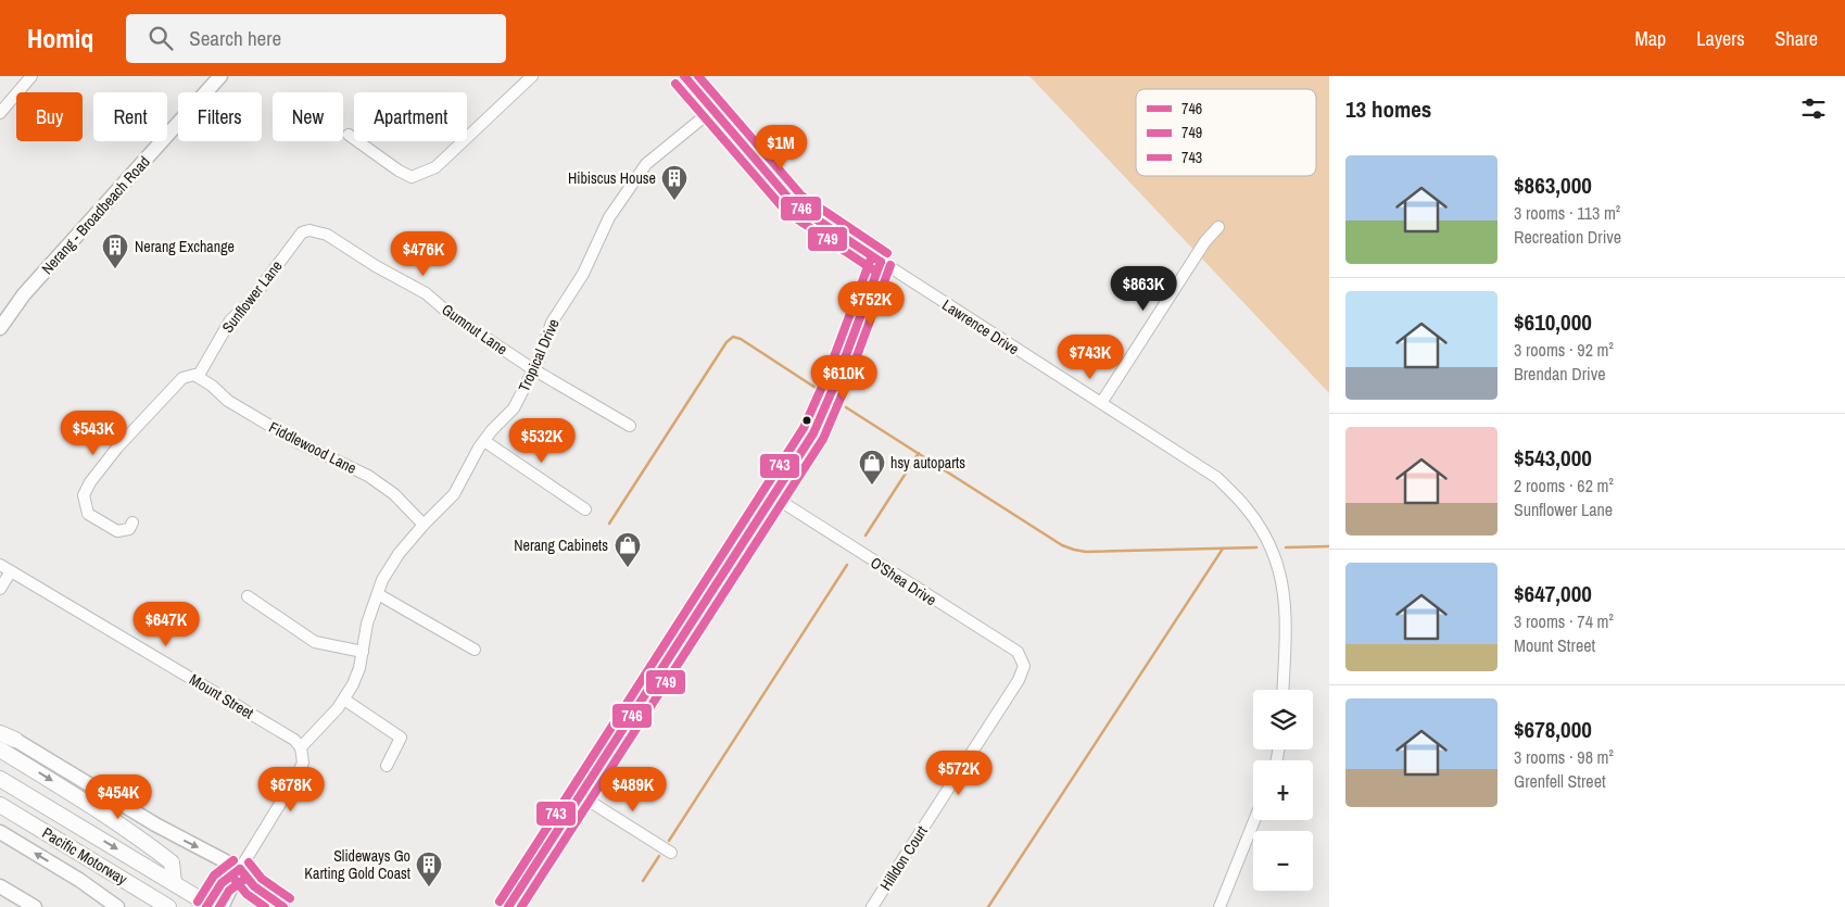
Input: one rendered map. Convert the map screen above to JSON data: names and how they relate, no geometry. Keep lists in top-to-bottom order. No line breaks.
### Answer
{"streets":{"highway":["Pacific Motorway"],"main road":["Nerang - Broadbeach Road"],"street":["Sunflower Lane","Lawrence Drive","Gumnut Lane","Tropical Drive","Fiddlewood Lane","O'Shea Drive","Mount Street","Hilldon Court"]},"crossings":[["Sunflower Lane","Gumnut Lane"],["Sunflower Lane","Fiddlewood Lane"],["Lawrence Drive","Tropical Drive"],["Gumnut Lane","Tropical Drive"],["Tropical Drive","Fiddlewood Lane"],["Tropical Drive","Mount Street"],["O'Shea Drive","Hilldon Court"]],"places":{"building":["Hibiscus House","Nerang Exchange","Slideways Go Karting Gold Coast"],"shop":["hsy autoparts","Nerang Cabinets"]},"lines":["transit line 746","transit line 743","transit line 749"],"legend":["746","749","743"],"page":{"header":"Homiq","search":"Search here","nav":["Map","Layers","Share"],"heading":"13 homes","chip":["Buy","Rent","Filters","New","Apartment"],"price":["$1M","$476K","$863K","$752K","$743K","$610K","$543K","$532K","$647K","$572K","$678K","$489K","$454K"],"list":[{"name":"$863,000","note":"3 rooms · 113 m² · Recreation Drive"},{"name":"$610,000","note":"3 rooms · 92 m² · Brendan Drive"},{"name":"$543,000","note":"2 rooms · 62 m² · Sunflower Lane"},{"name":"$647,000","note":"3 rooms · 74 m² · Mount Street"},{"name":"$678,000","note":"3 rooms · 98 m² · Grenfell Street"}],"map_buttons":["+","−"]}}
